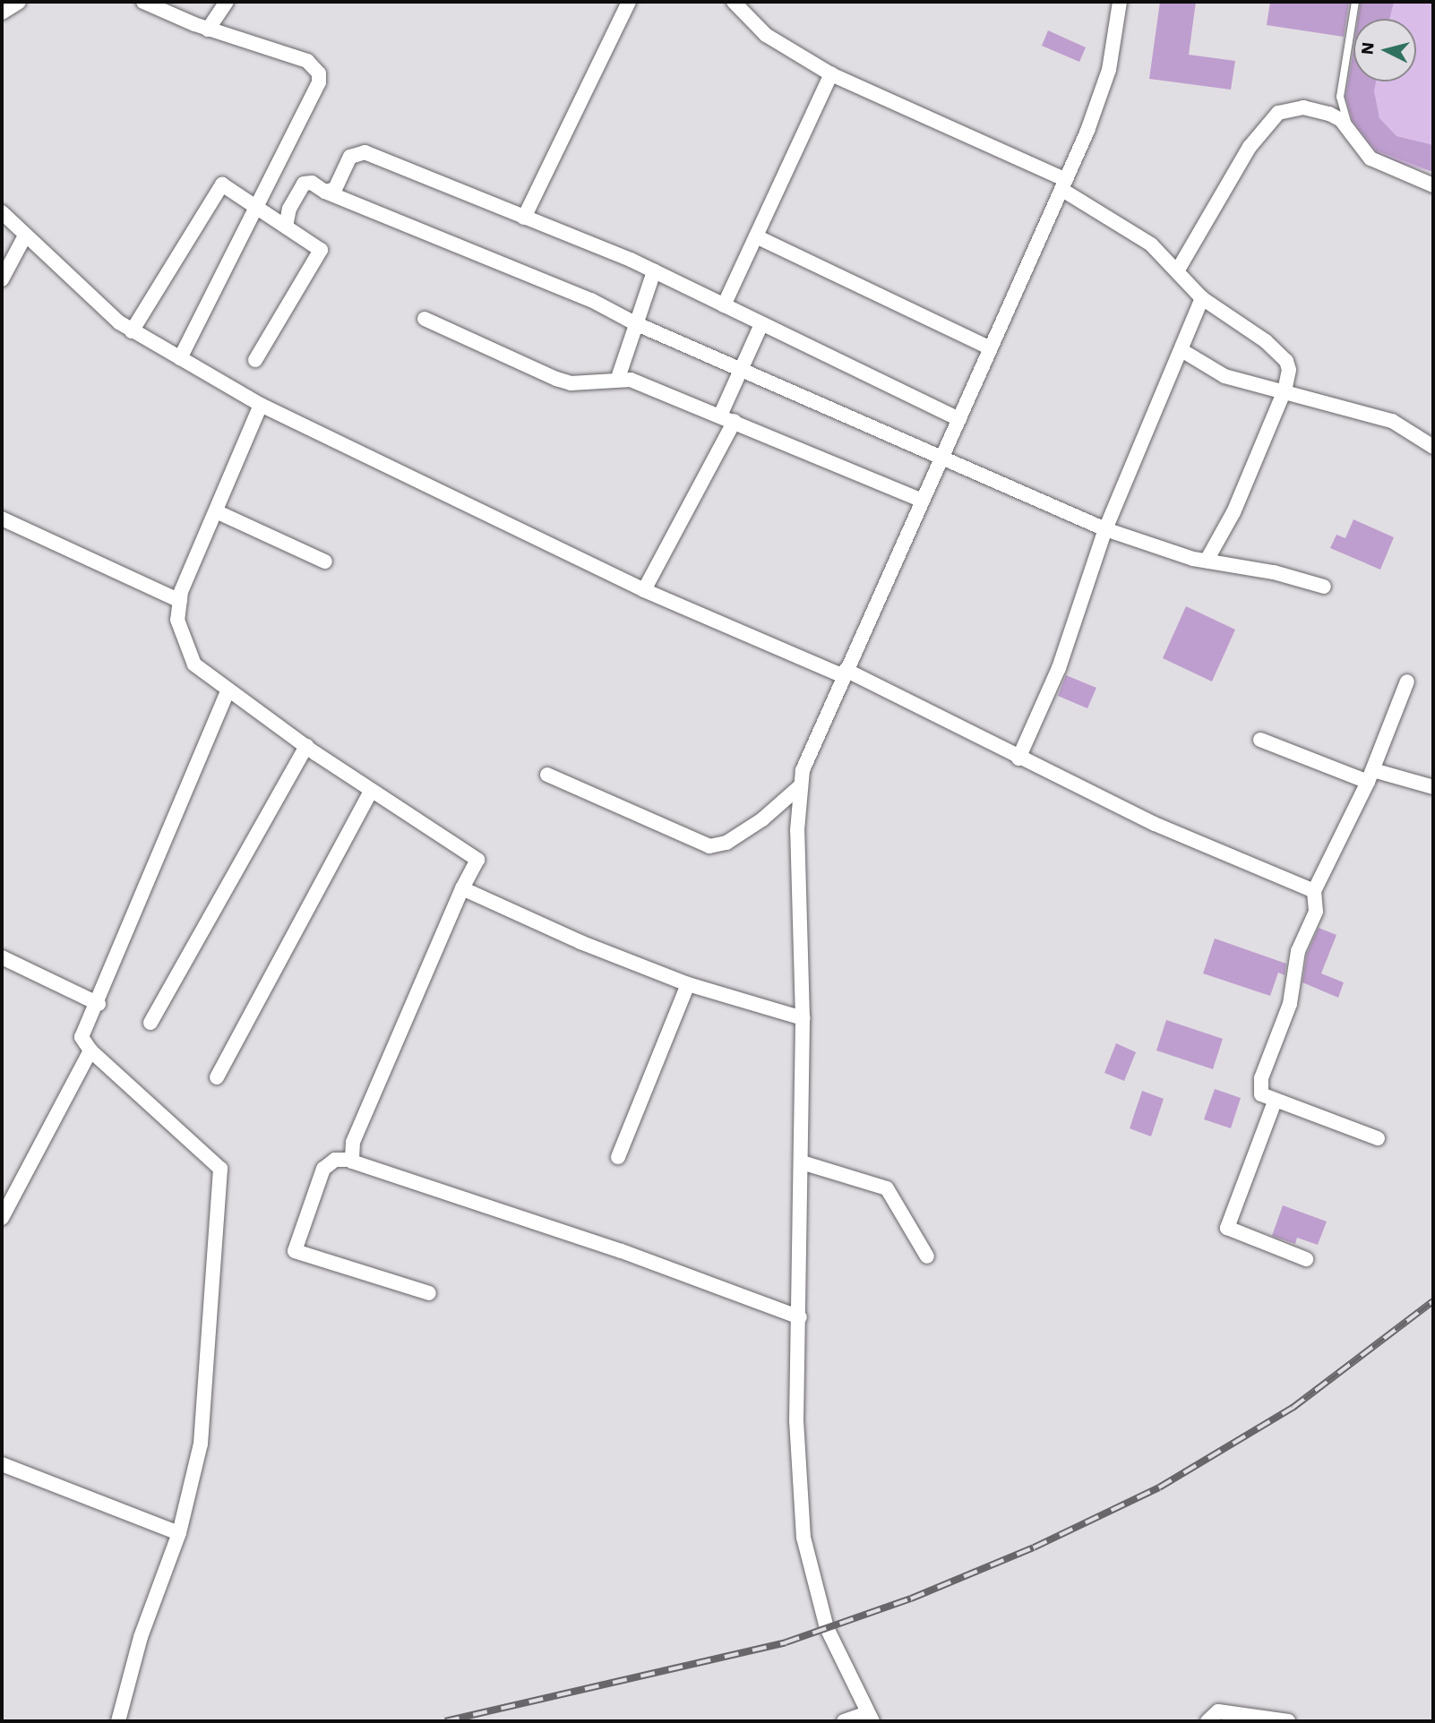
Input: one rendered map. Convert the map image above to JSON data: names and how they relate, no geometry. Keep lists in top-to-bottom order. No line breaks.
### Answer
{"north":"left"}
